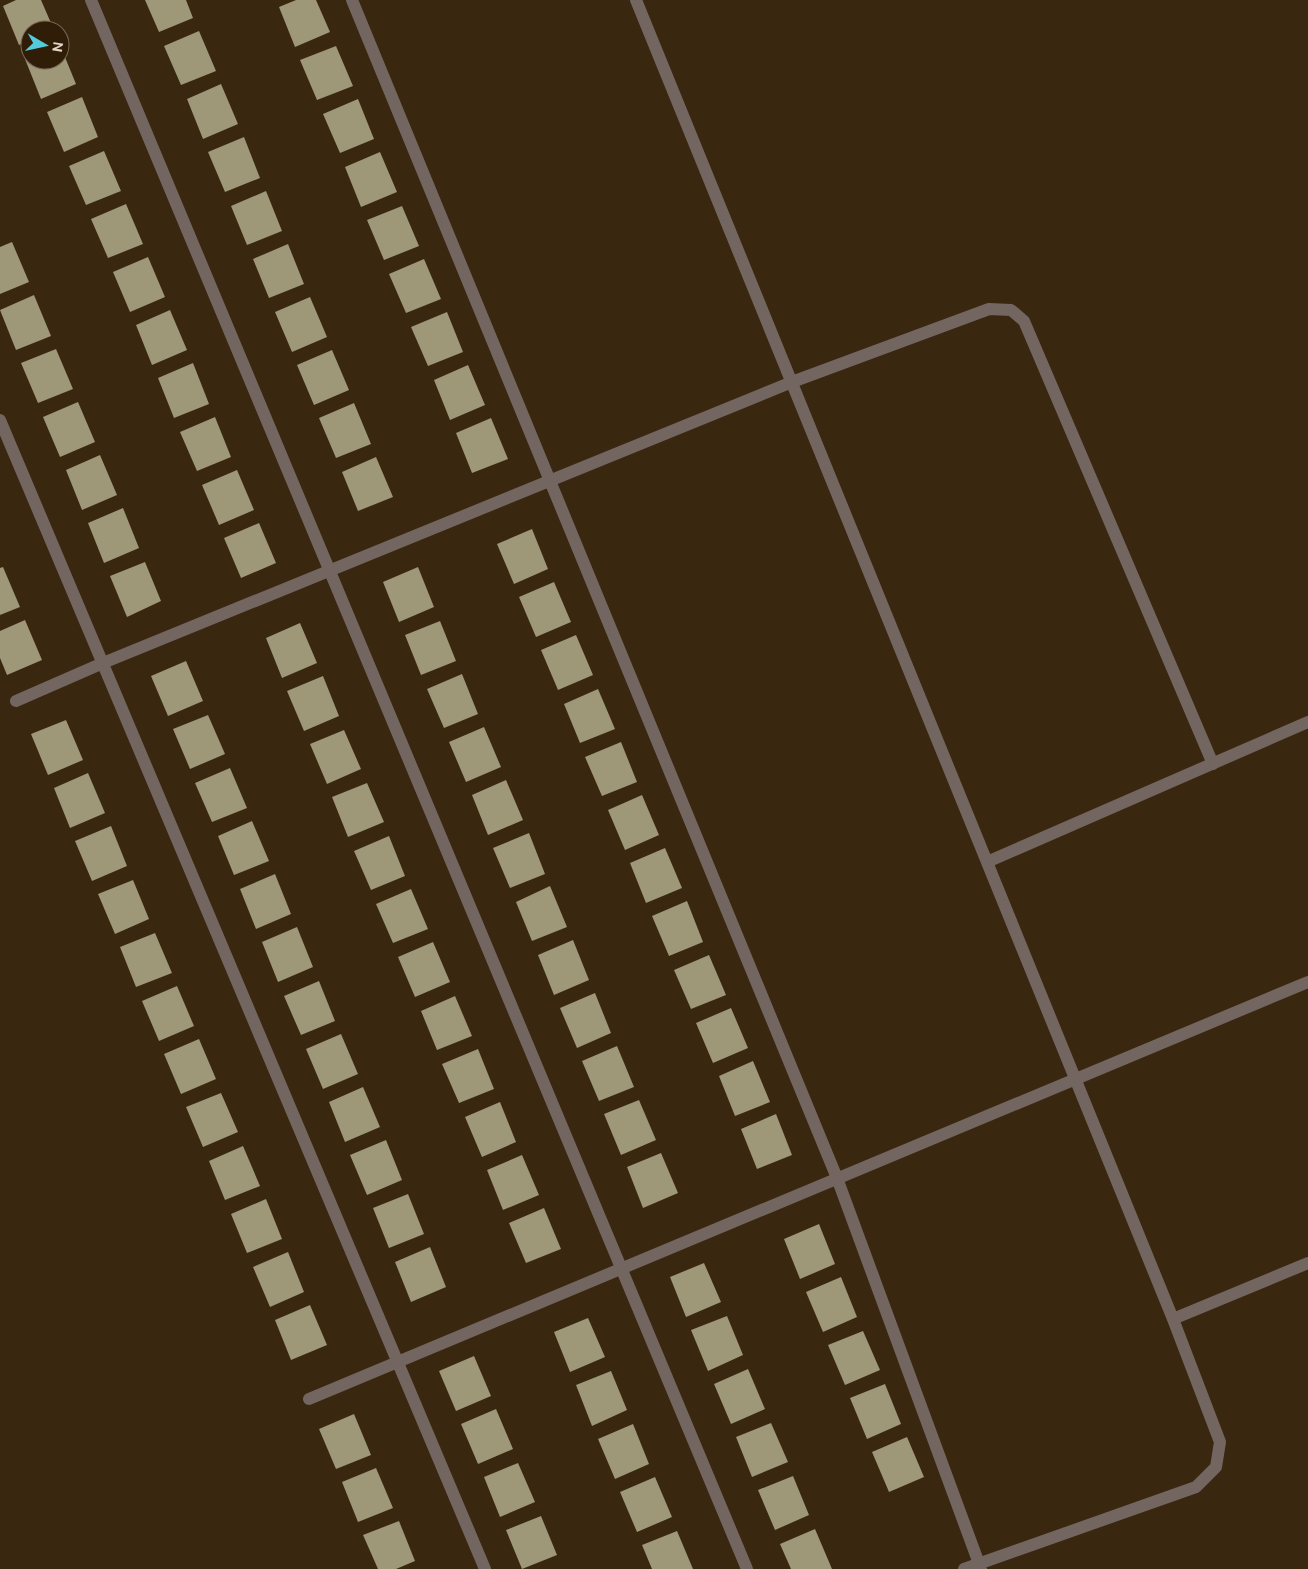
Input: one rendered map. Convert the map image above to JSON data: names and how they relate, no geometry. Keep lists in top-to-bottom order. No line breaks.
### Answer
{"north":"right"}
